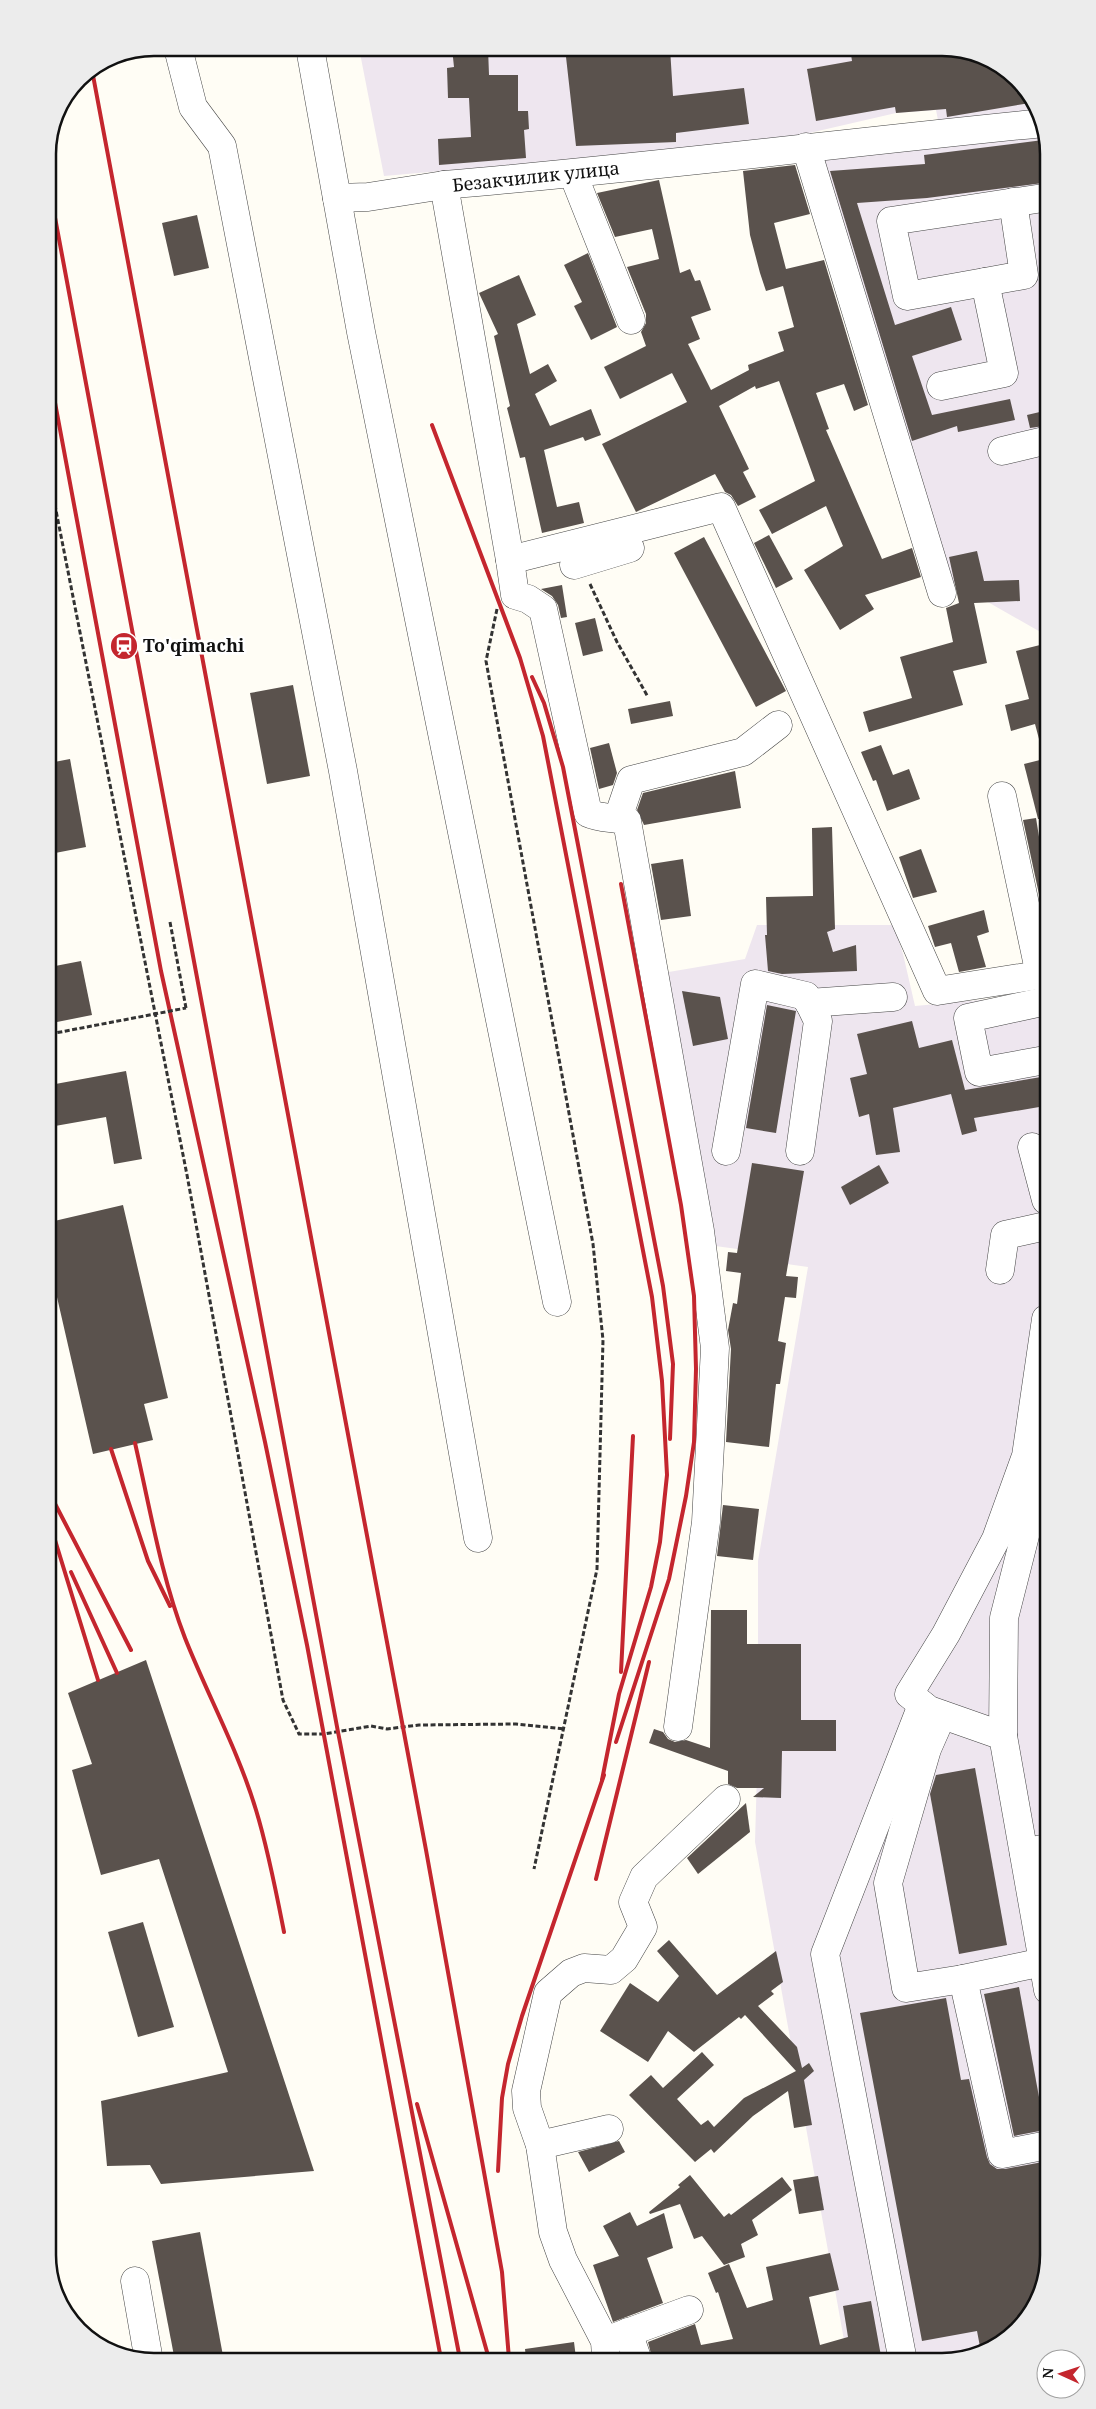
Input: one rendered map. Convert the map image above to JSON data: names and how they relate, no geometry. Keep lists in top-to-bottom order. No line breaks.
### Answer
{"streets":{"street":["Безакчилик улица"]},"places":{"station":["To'qimachi"]},"north":"left"}
